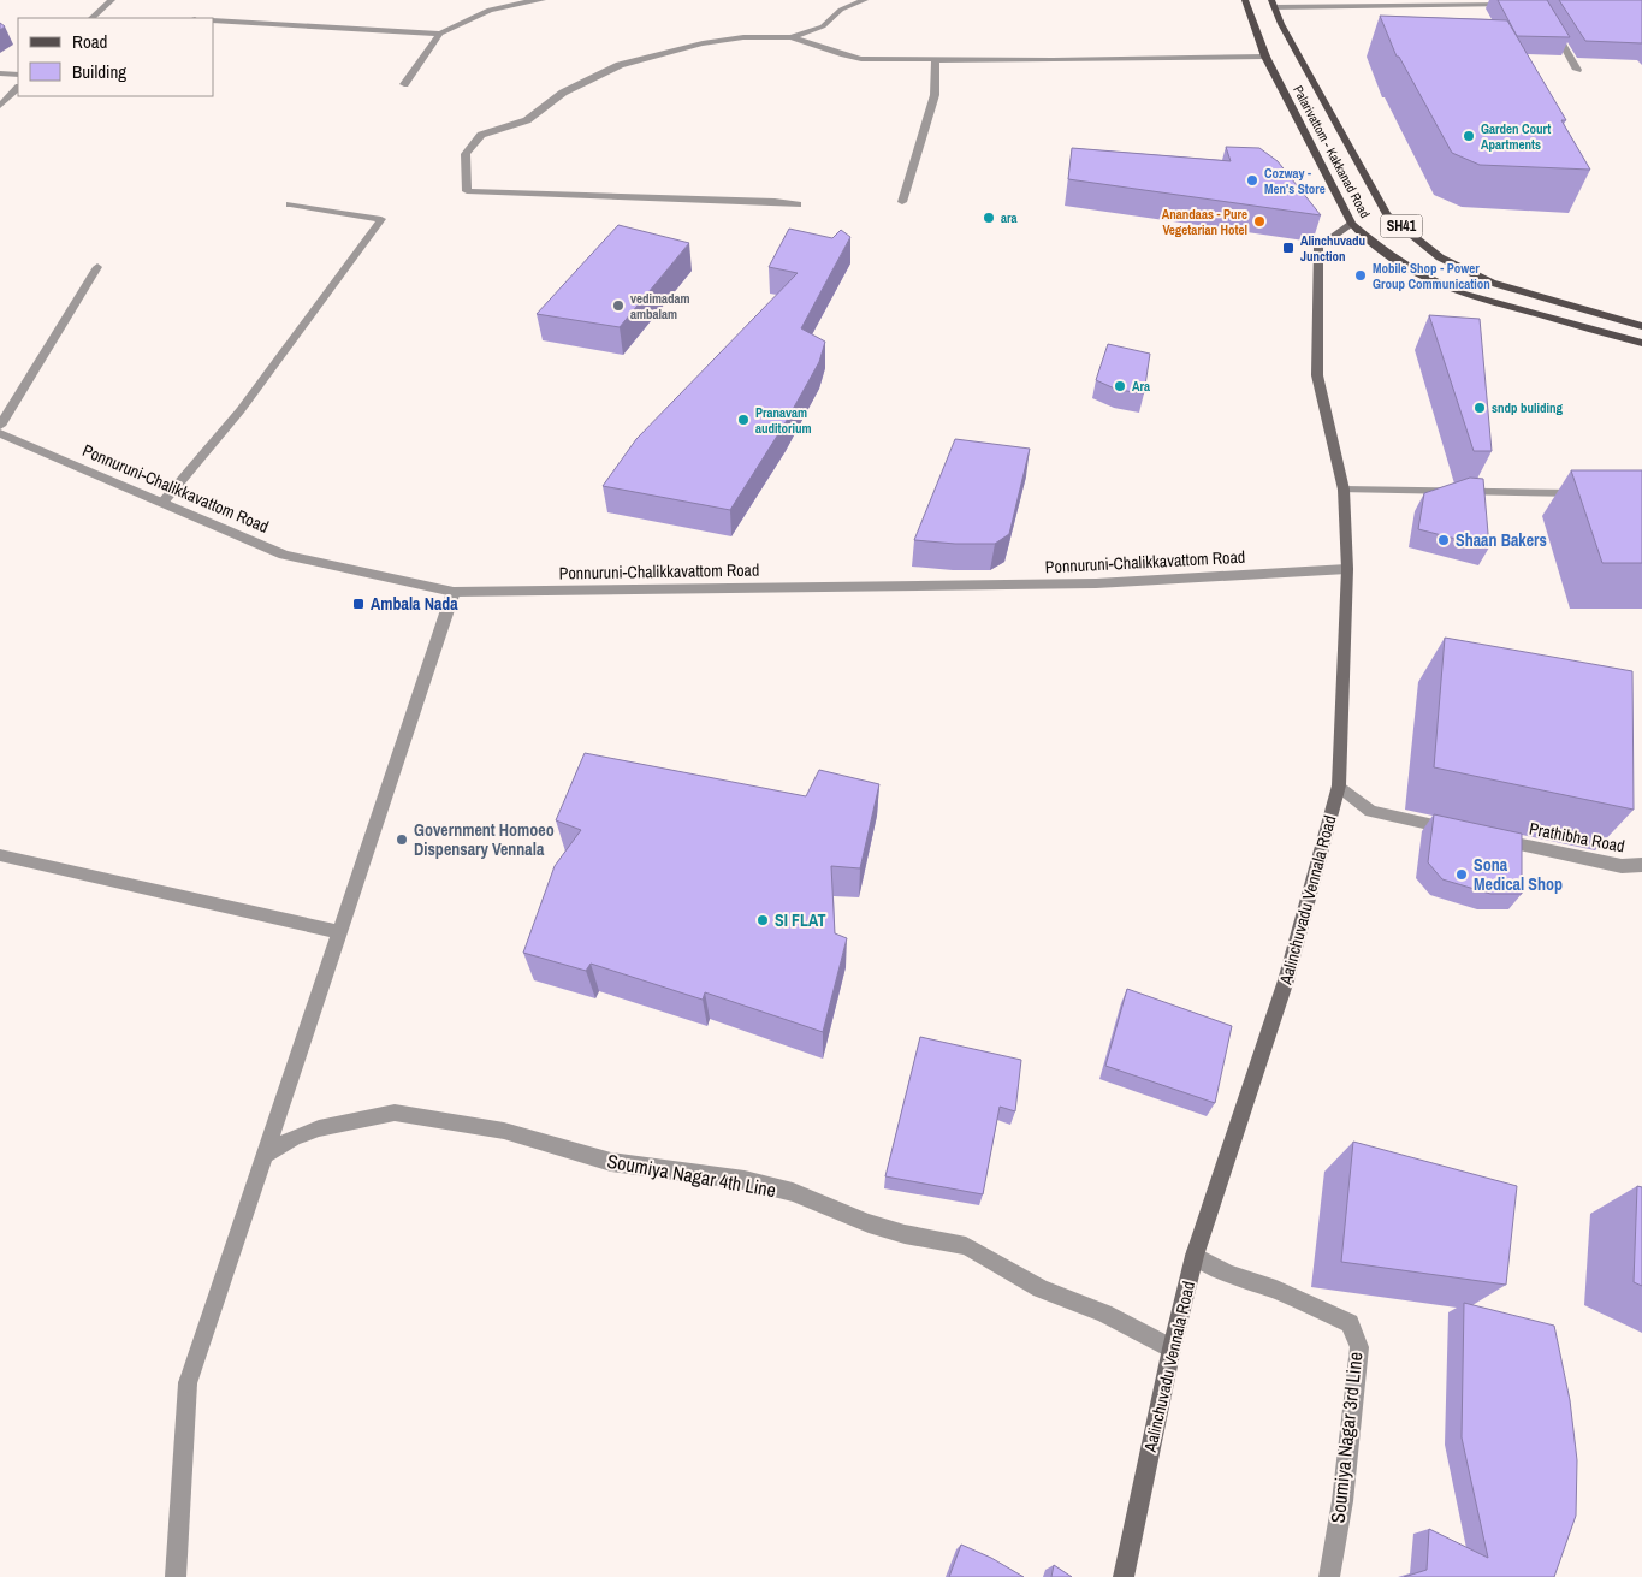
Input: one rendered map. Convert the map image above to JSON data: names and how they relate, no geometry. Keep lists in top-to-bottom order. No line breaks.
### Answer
{"streets":{"main road":["Palarivattom - Kakkanad Road","SH41","Aalinchuvadu Vennala Road"],"street":["Ponnuruni-Chalikkavattom Road","Prathibha Road","Soumiya Nagar 4th Line","Soumiya Nagar 3rd Line"]},"crossings":[["Palarivattom - Kakkanad Road","Aalinchuvadu Vennala Road"],["Ponnuruni-Chalikkavattom Road","Aalinchuvadu Vennala Road"],["Aalinchuvadu Vennala Road","Soumiya Nagar 4th Line"],["Aalinchuvadu Vennala Road","Soumiya Nagar 3rd Line"]],"places":{"other":["Garden Court Apartments","Cozway - Men's Store","ara","Anandaas - Pure Vegetarian Hotel","Mobile Shop - Power Group Communication","vedimadam ambalam","Ara","sndp buliding","Pranavam auditorium","Shaan Bakers","Government Homoeo Dispensary Vennala","Sona Medical Shop","SI FLAT"],"transit":["Alinchuvadu Junction","Ambala Nada"]},"legend":["Road","Building"]}
